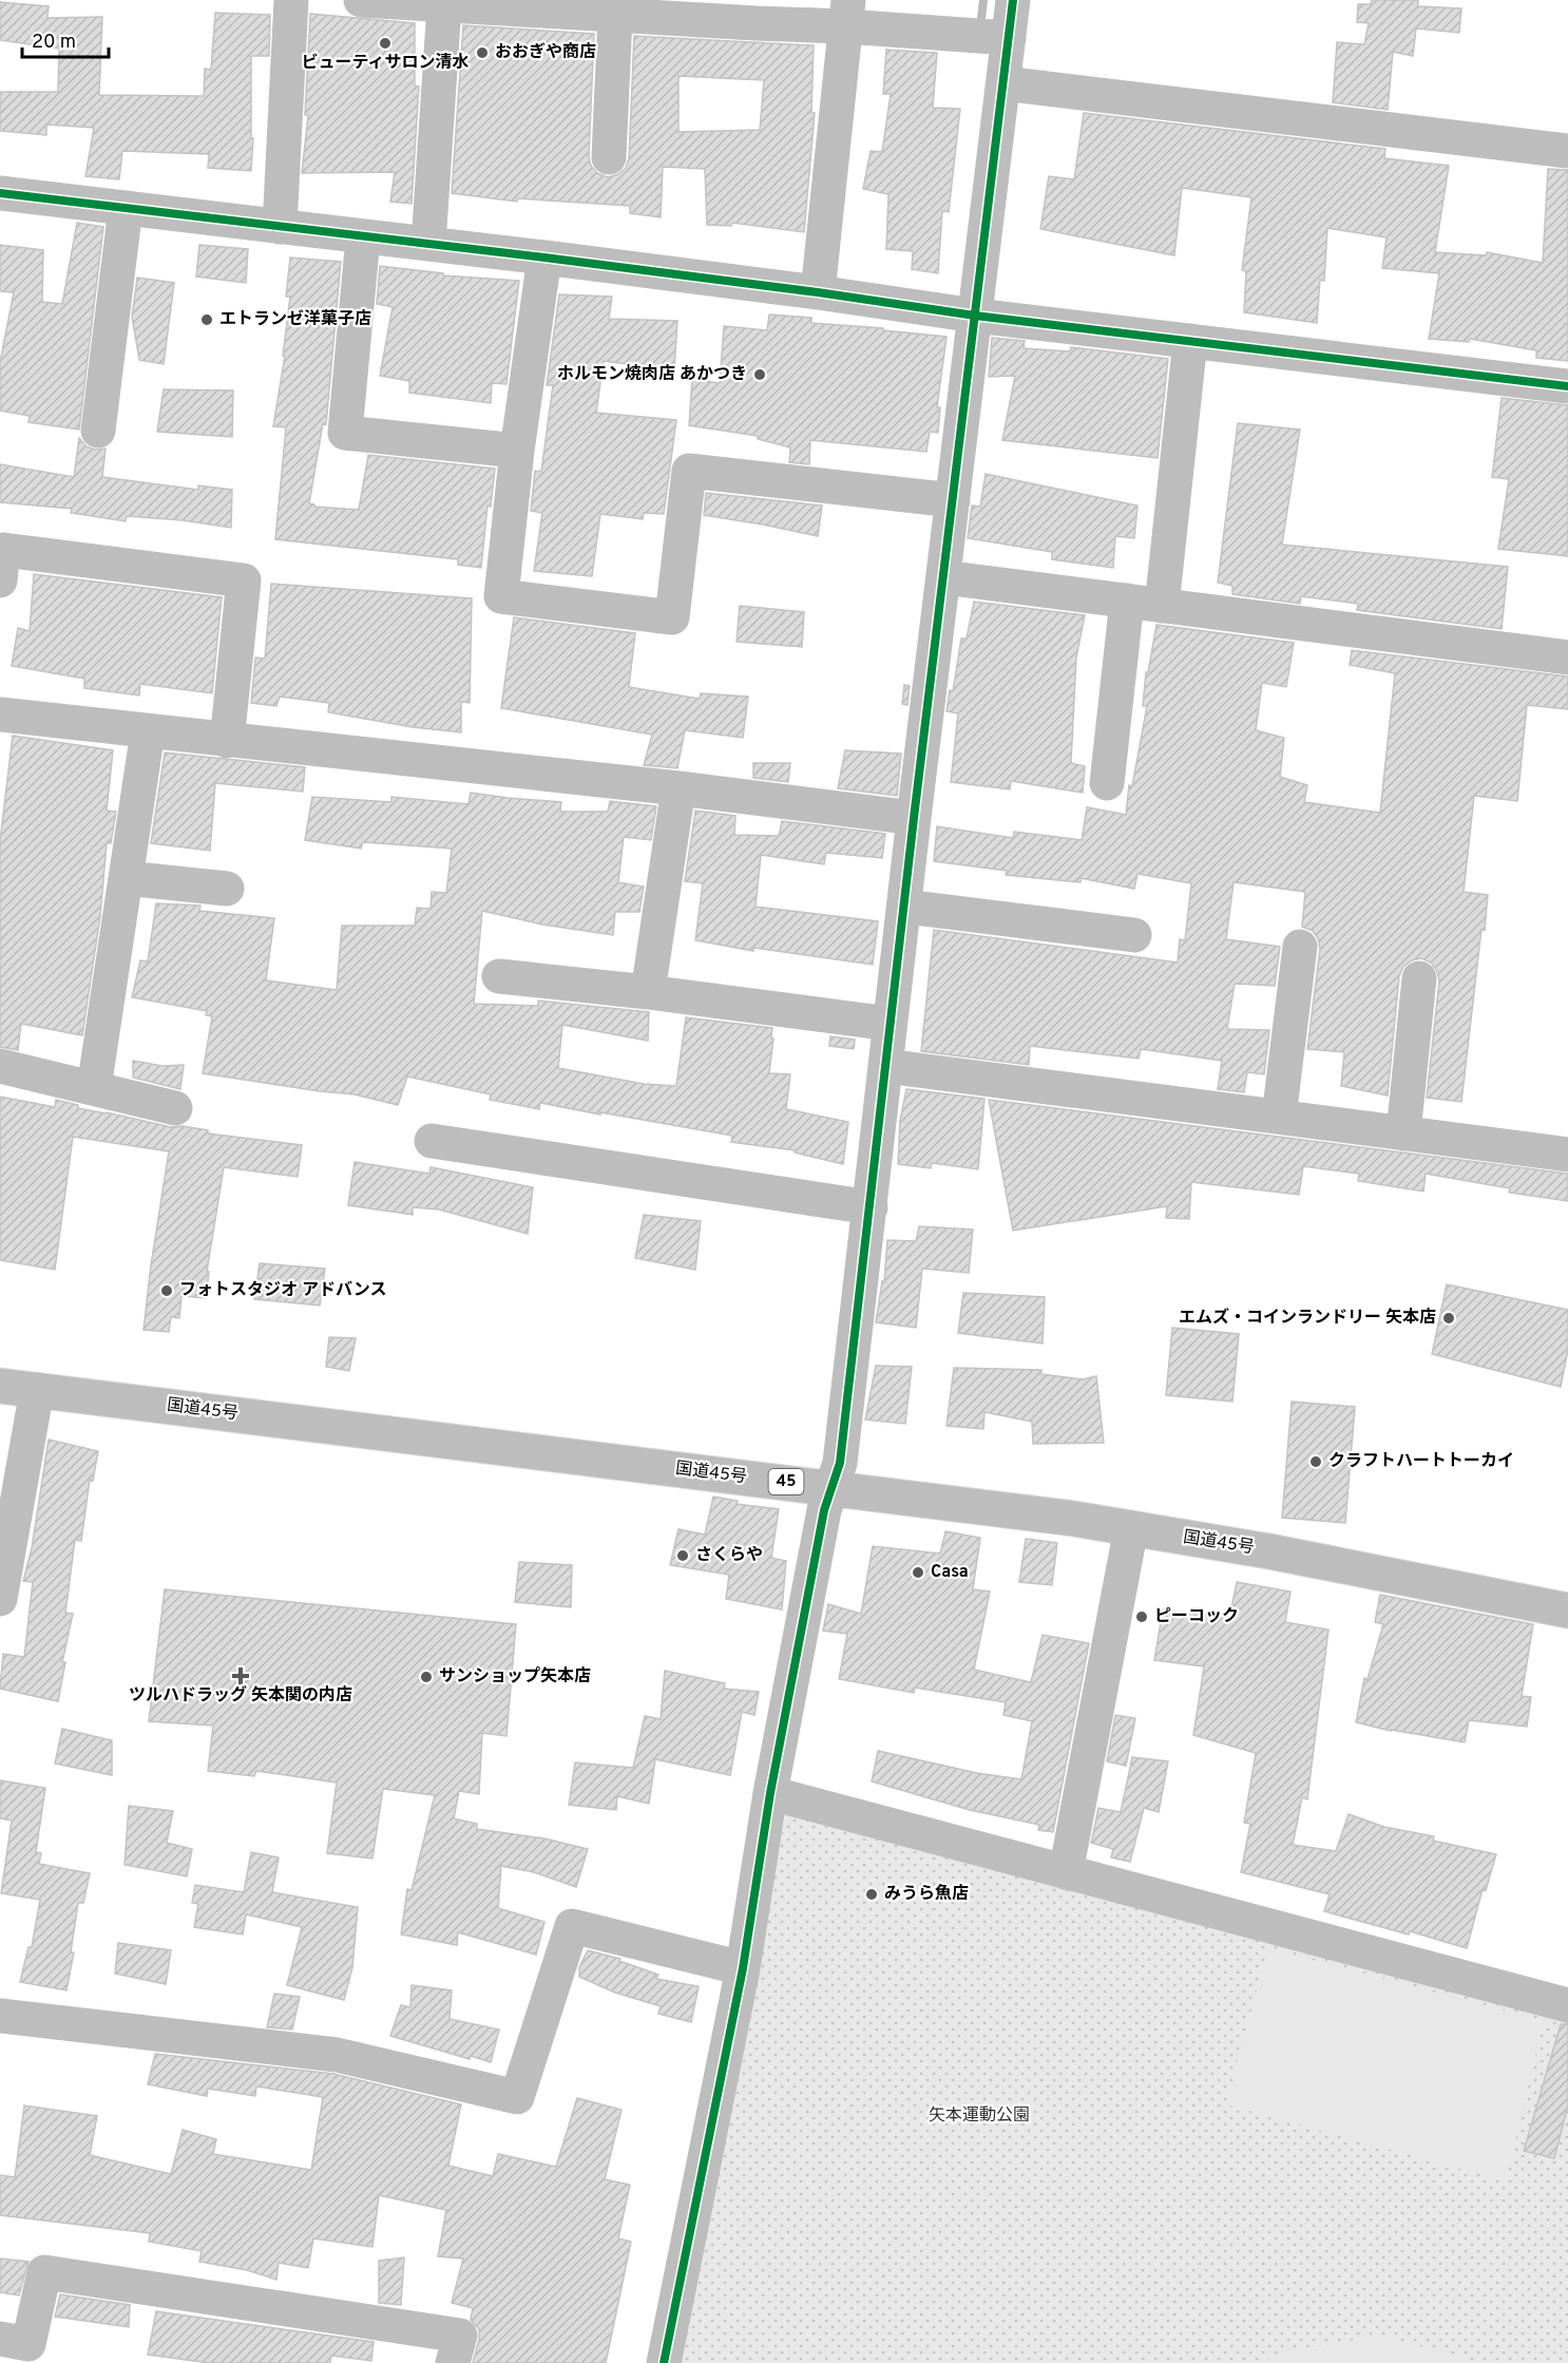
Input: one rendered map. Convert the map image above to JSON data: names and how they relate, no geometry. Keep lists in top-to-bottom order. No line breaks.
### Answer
{"streets":{"main road":["国道45号","45"]},"parks":["矢本運動公園"],"places":{"other":["ビューティサロン清水","おおぎや商店","エトランゼ洋菓子店","ホルモン焼肉店 あかつき","フォトスタジオ アドバンス","エムズ・コインランドリー 矢本店","クラフトハートトーカイ","さくらや","Casa","ピーコック","サンショップ矢本店","みうら魚店"],"health":["ツルハドラッグ 矢本関の内店"]},"scale_bar":"20 m"}
